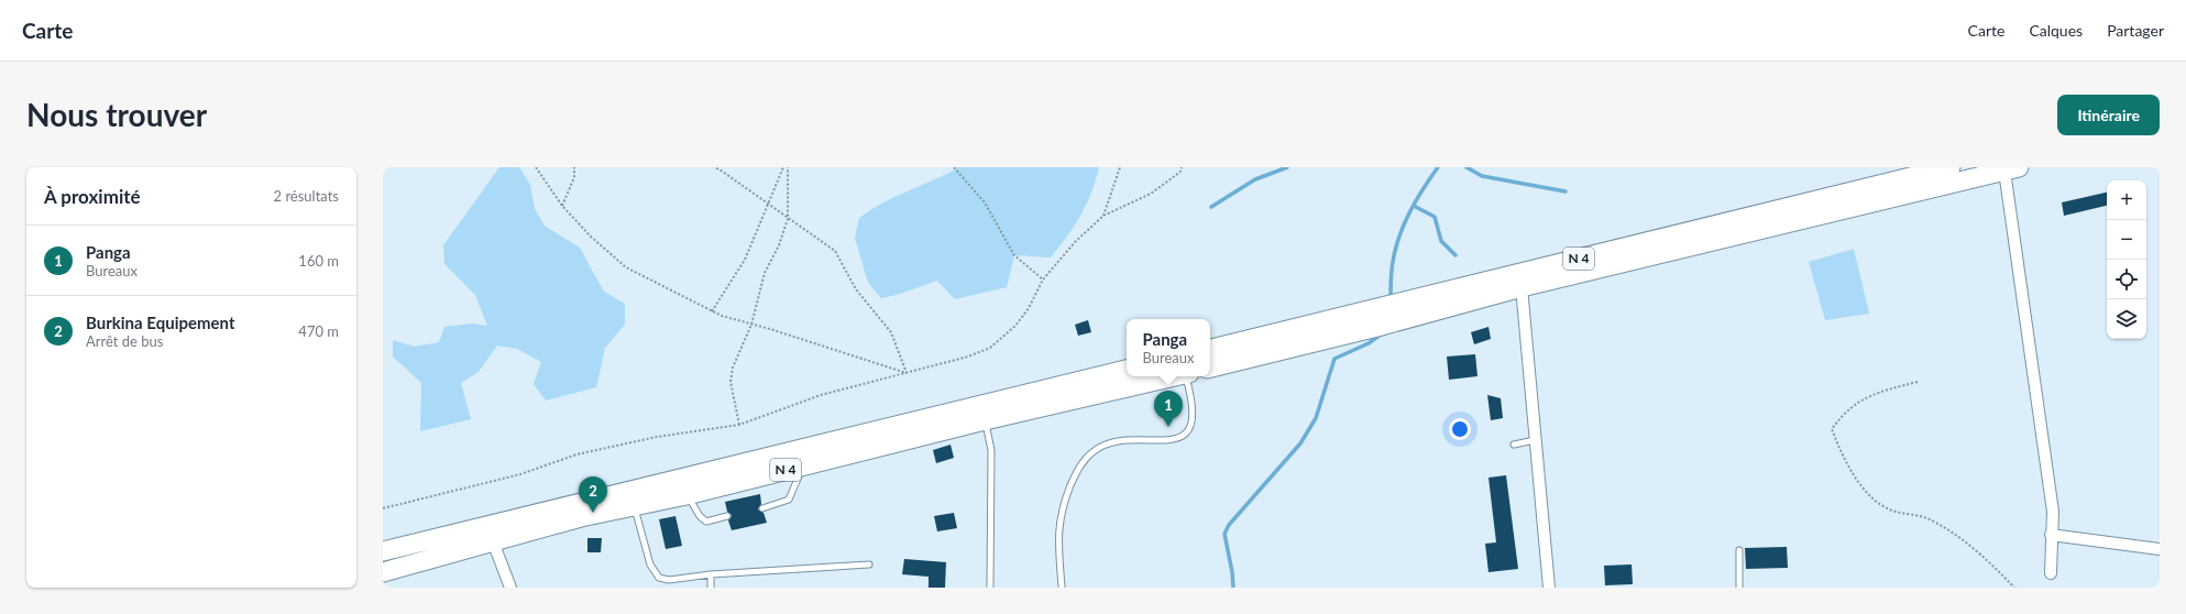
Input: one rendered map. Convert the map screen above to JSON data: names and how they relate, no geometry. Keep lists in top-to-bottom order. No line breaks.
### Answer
{"streets":{"highway":["N 4"]},"page":{"header":"Carte","nav":["Carte","Calques","Partager"],"buttons":"Itinéraire","title":"Nous trouver","heading":["À proximité","2 résultats"],"map_buttons":["+","−"],"list":[{"mark":"1","name":"Panga","note":"Bureaux","value":"160 m"},{"mark":"2","name":"Burkina Equipement","note":"Arrêt de bus","value":"470 m"}],"popup":["Panga","Bureaux"],"pins":["1","2"]}}
